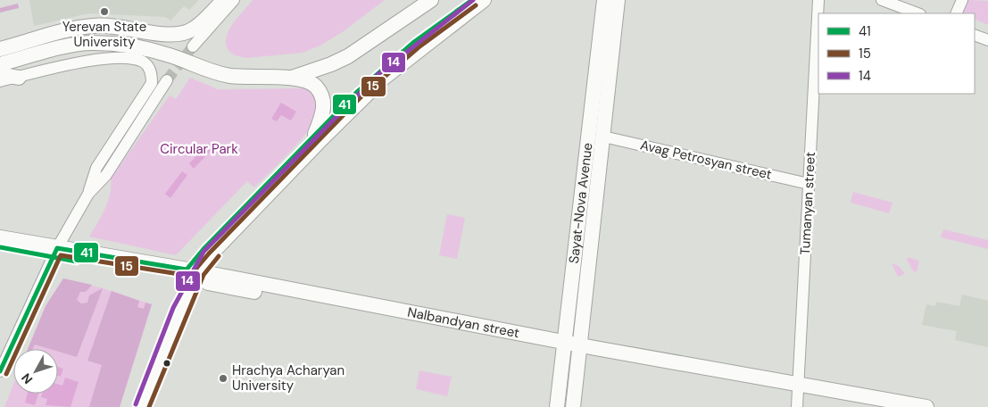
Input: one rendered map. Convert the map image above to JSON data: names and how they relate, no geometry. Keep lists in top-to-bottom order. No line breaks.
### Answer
{"streets":{"main road":["Sayat-Nova Avenue","Nalbandyan street"],"street":["Avag Petrosyan street","Tumanyan street"]},"crossings":[["Avag Petrosyan street","Sayat-Nova Avenue"],["Avag Petrosyan street","Tumanyan street"],["Sayat-Nova Avenue","Nalbandyan street"],["Tumanyan street","Nalbandyan street"]],"parks":["Circular Park"],"places":["Yerevan State University","Hrachya Acharyan University"],"lines":["transit line 41","transit line 14","transit line 15"],"legend":["41","15","14"],"north":"bottom left"}
